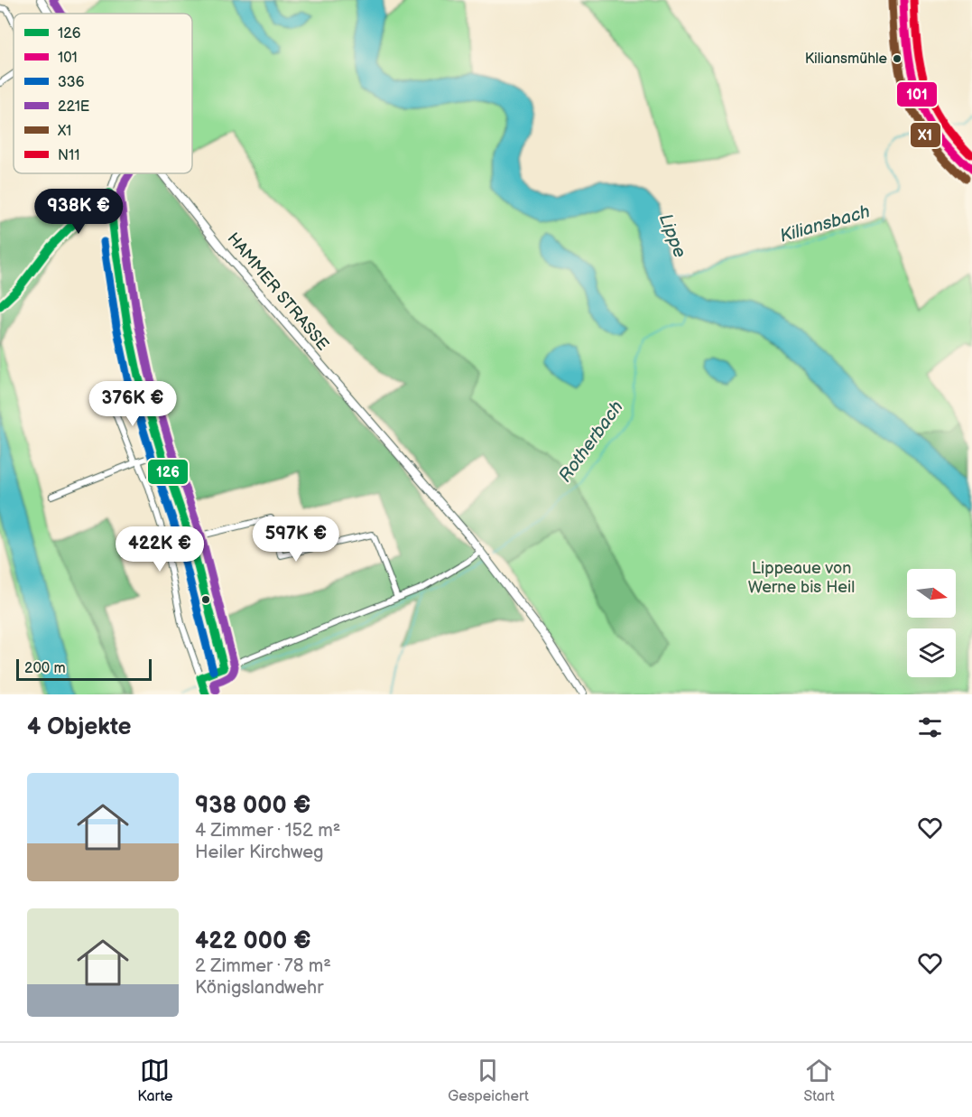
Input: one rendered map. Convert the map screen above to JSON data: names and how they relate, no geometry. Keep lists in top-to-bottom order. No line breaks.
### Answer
{"streets":{"main road":["HAMMER STRASSE"]},"water":["Kiliansbach","Lippe","Rotherbach"],"parks":["Lippeaue von Werne bis Heil"],"places":["Kiliansmühle"],"lines":["transit line 101","transit line 221E","transit line X1","transit line N11","transit line 126","transit line 336"],"legend":["126","101","336","221E","X1","N11"],"scale_bar":"200 m","north":"right","page":{"price":["938K €","376K €","597K €","422K €"],"scale":"200 m","heading":"4 Objekte","list":[{"name":"938 000 €","note":"4 Zimmer · 152 m² · Heiler Kirchweg"},{"name":"422 000 €","note":"2 Zimmer · 78 m² · Königslandwehr"}],"tabs":["Karte","Gespeichert","Start"]}}
